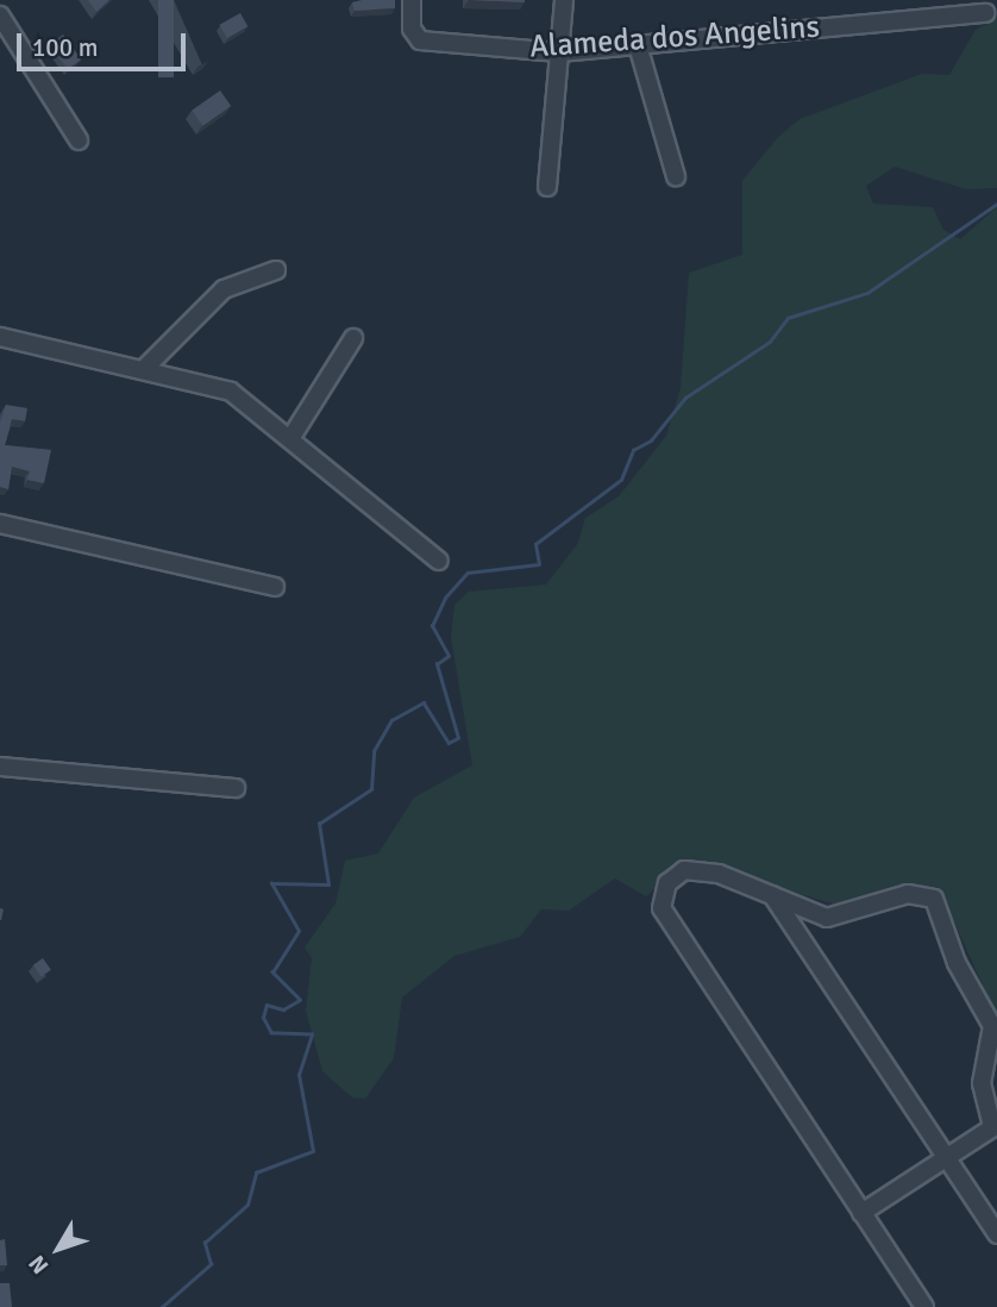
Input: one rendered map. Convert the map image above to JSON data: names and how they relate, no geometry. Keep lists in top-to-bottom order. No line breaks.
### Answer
{"streets":{"street":["Alameda dos Angelins"]},"scale_bar":"100 m","north":"bottom left"}
